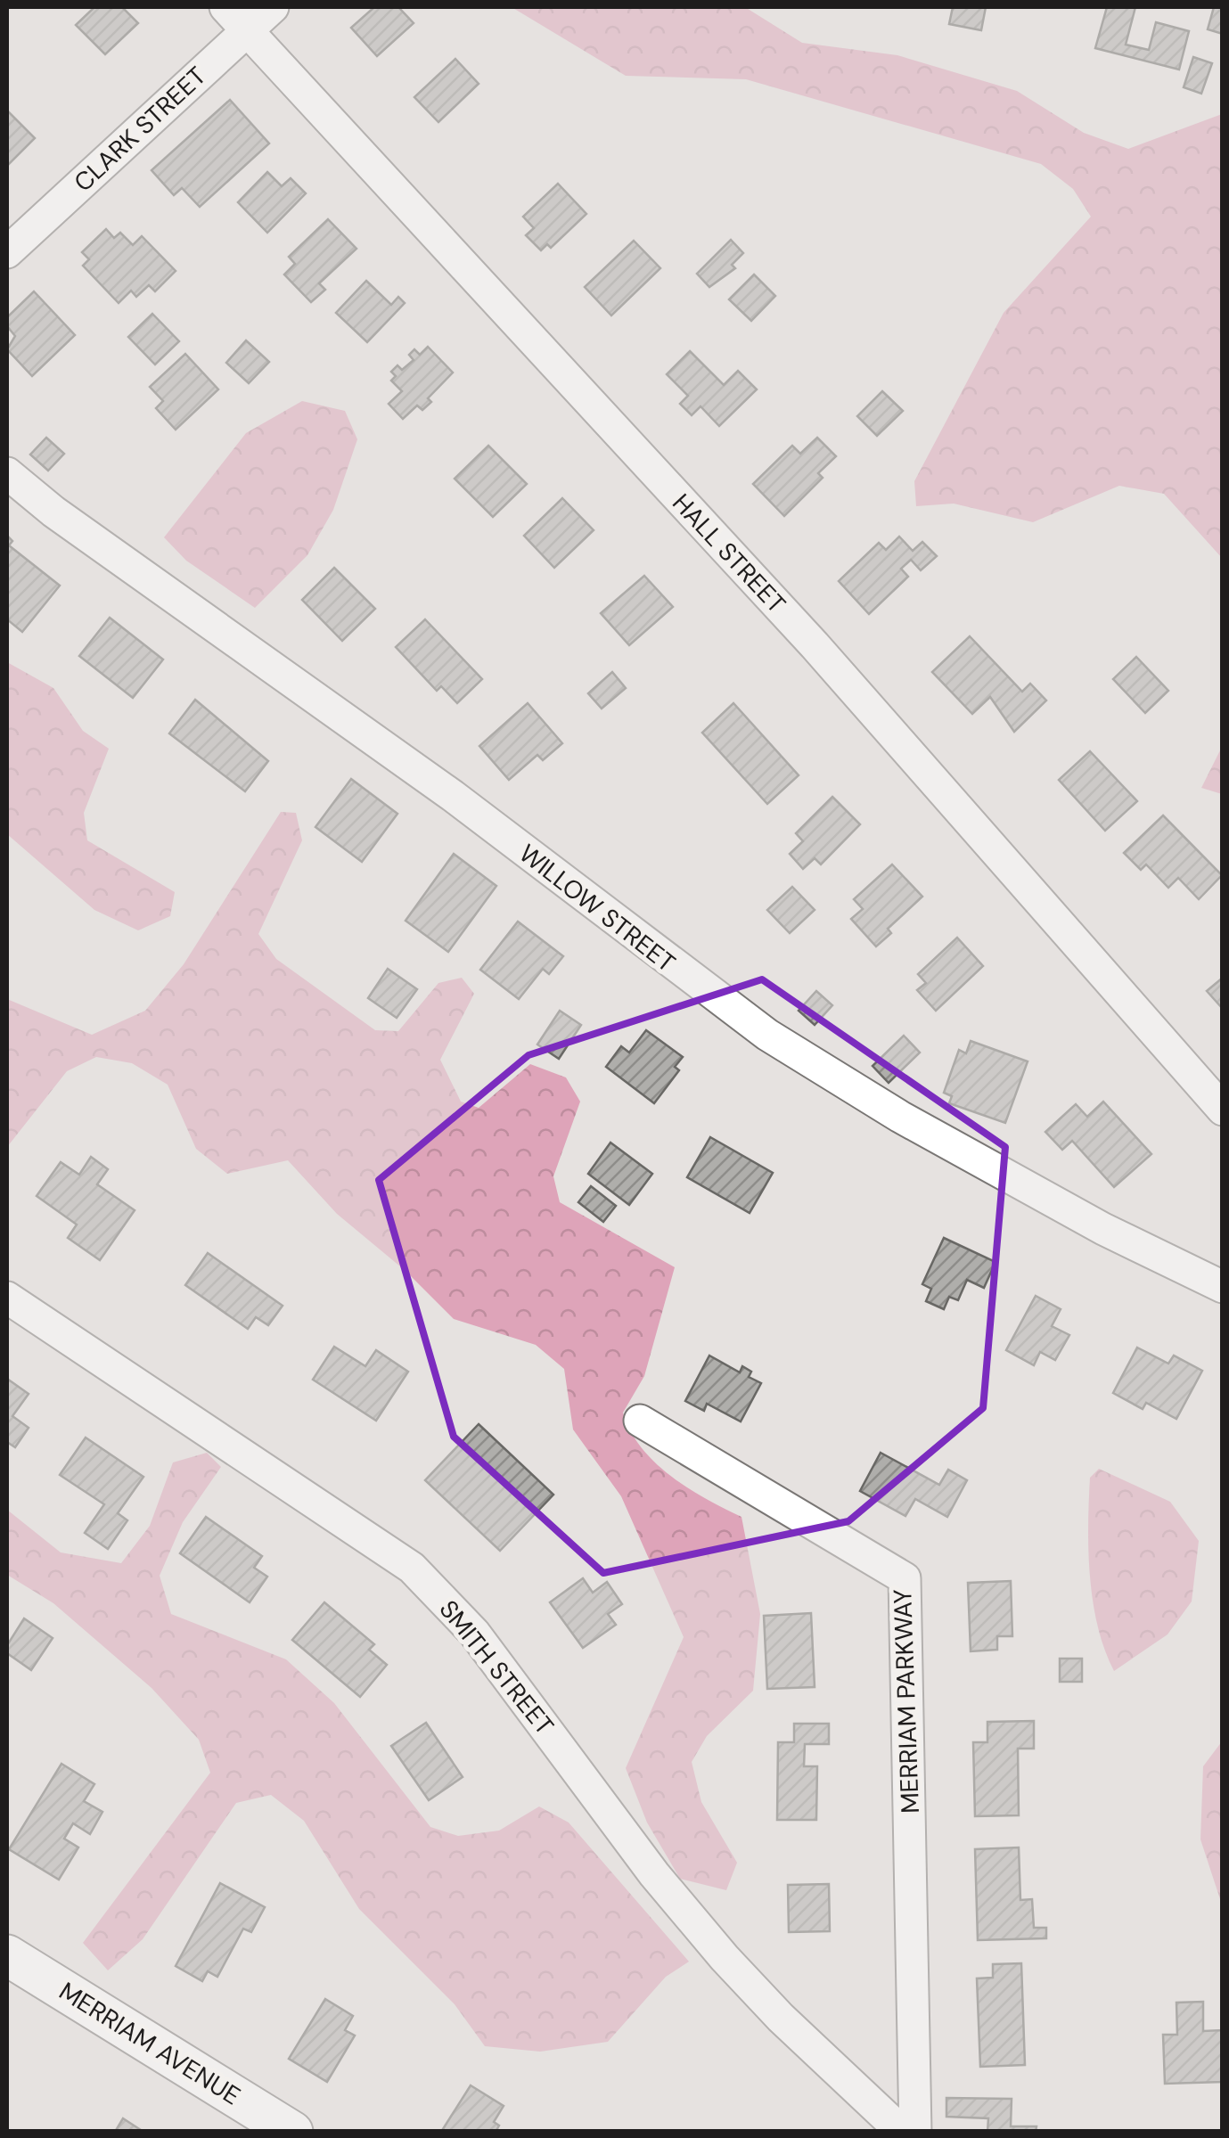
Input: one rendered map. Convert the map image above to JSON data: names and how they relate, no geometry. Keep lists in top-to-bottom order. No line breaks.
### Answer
{"streets":{"street":["CLARK STREET","HALL STREET","WILLOW STREET","SMITH STREET","MERRIAM PARKWAY","MERRIAM AVENUE"]},"crossings":[["CLARK STREET","HALL STREET"]]}
